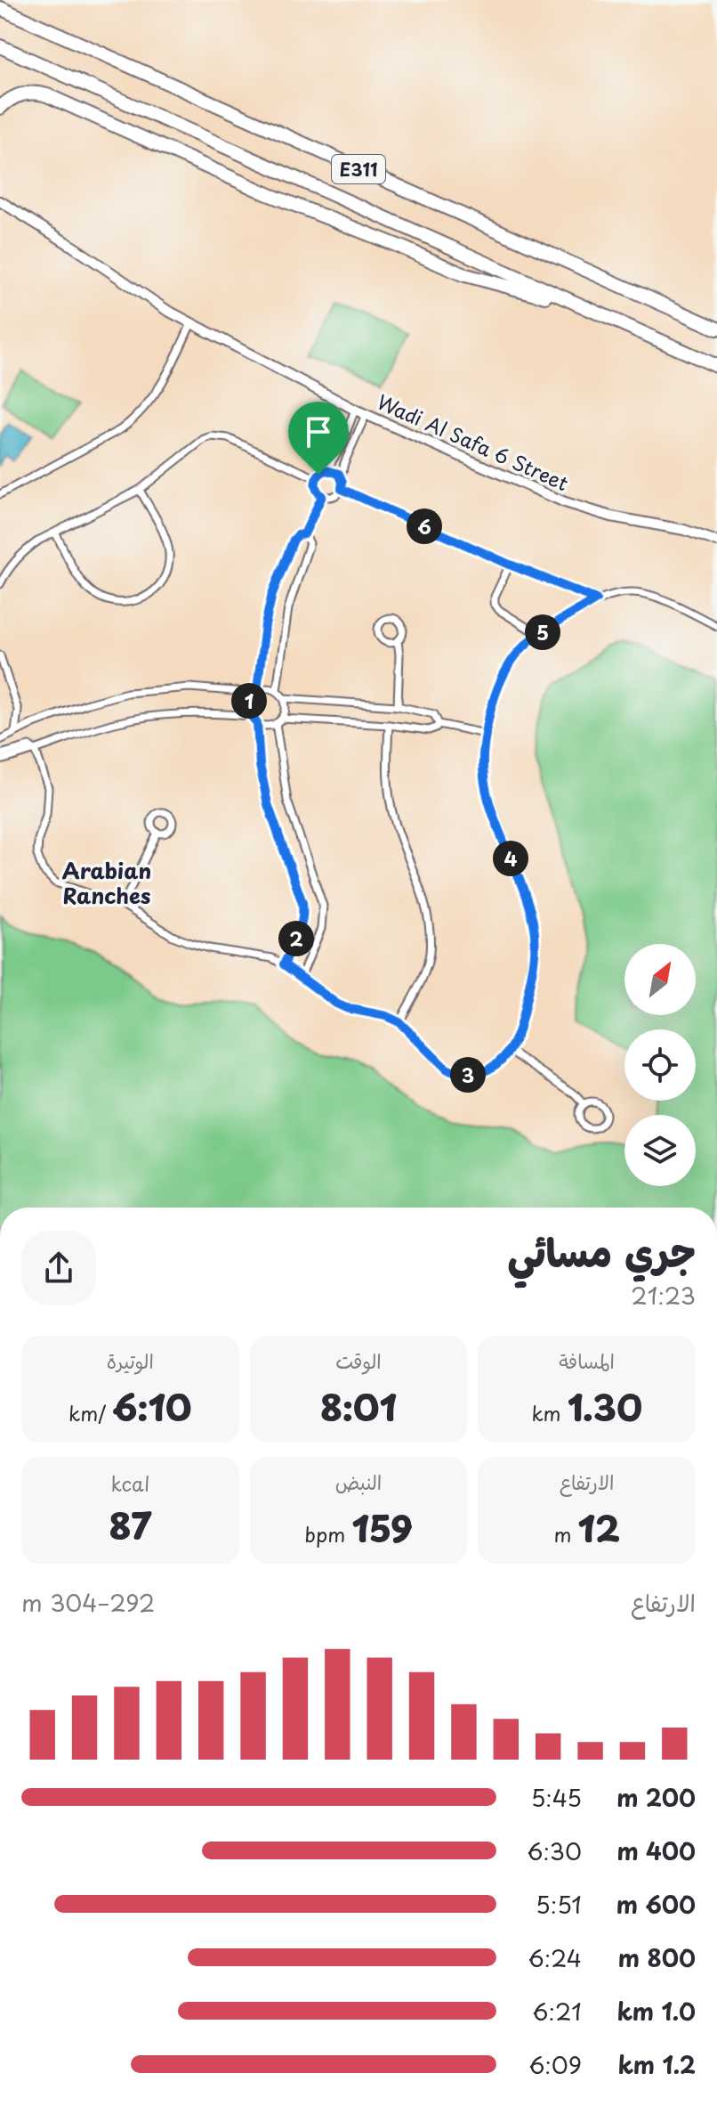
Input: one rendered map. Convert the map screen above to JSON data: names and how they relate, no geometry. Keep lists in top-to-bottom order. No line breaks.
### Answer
{"streets":{"highway":["E311"],"main road":["Wadi Al Safa 6 Street"]},"districts":["Arabian Ranches"],"north":"top right","page":{"pins":["6","5","1","4","2","3"],"heading":["جري مسائي","21:23"],"stats":[["المسافة","1.30 km"],["الوقت","8:01"],["الوتيرة","6:10 /km"],["الارتفاع","12 m"],["النبض","159 bpm"],["kcal","87"]],"chart":["الارتفاع","292–304 m"],"list":[{"name":"200 m","note":"5:45"},{"name":"400 m","note":"6:30"},{"name":"600 m","note":"5:51"},{"name":"800 m","note":"6:24"},{"name":"1.0 km","note":"6:21"},{"name":"1.2 km","note":"6:09"}]}}
